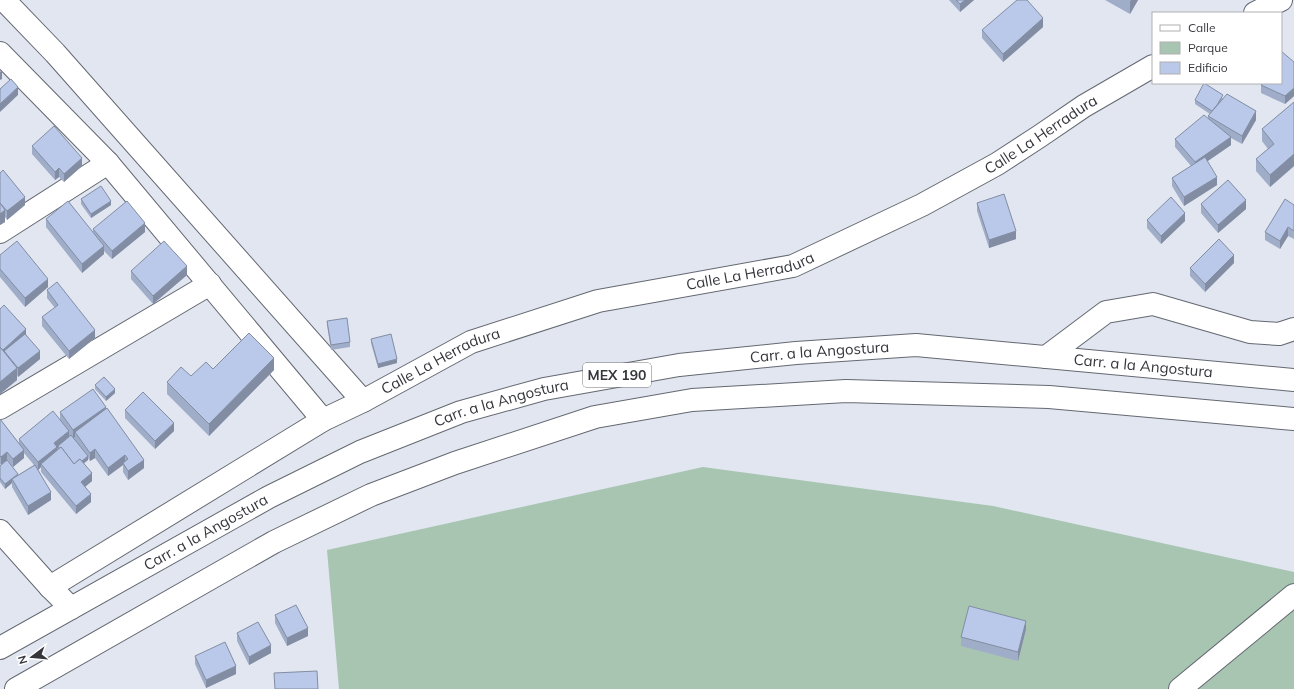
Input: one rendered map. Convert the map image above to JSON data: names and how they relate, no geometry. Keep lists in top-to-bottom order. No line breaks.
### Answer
{"streets":{"main road":["Calle La Herradura","Carr. a la Angostura","MEX 190"]},"legend":["Calle","Parque","Edificio"],"north":"left"}
